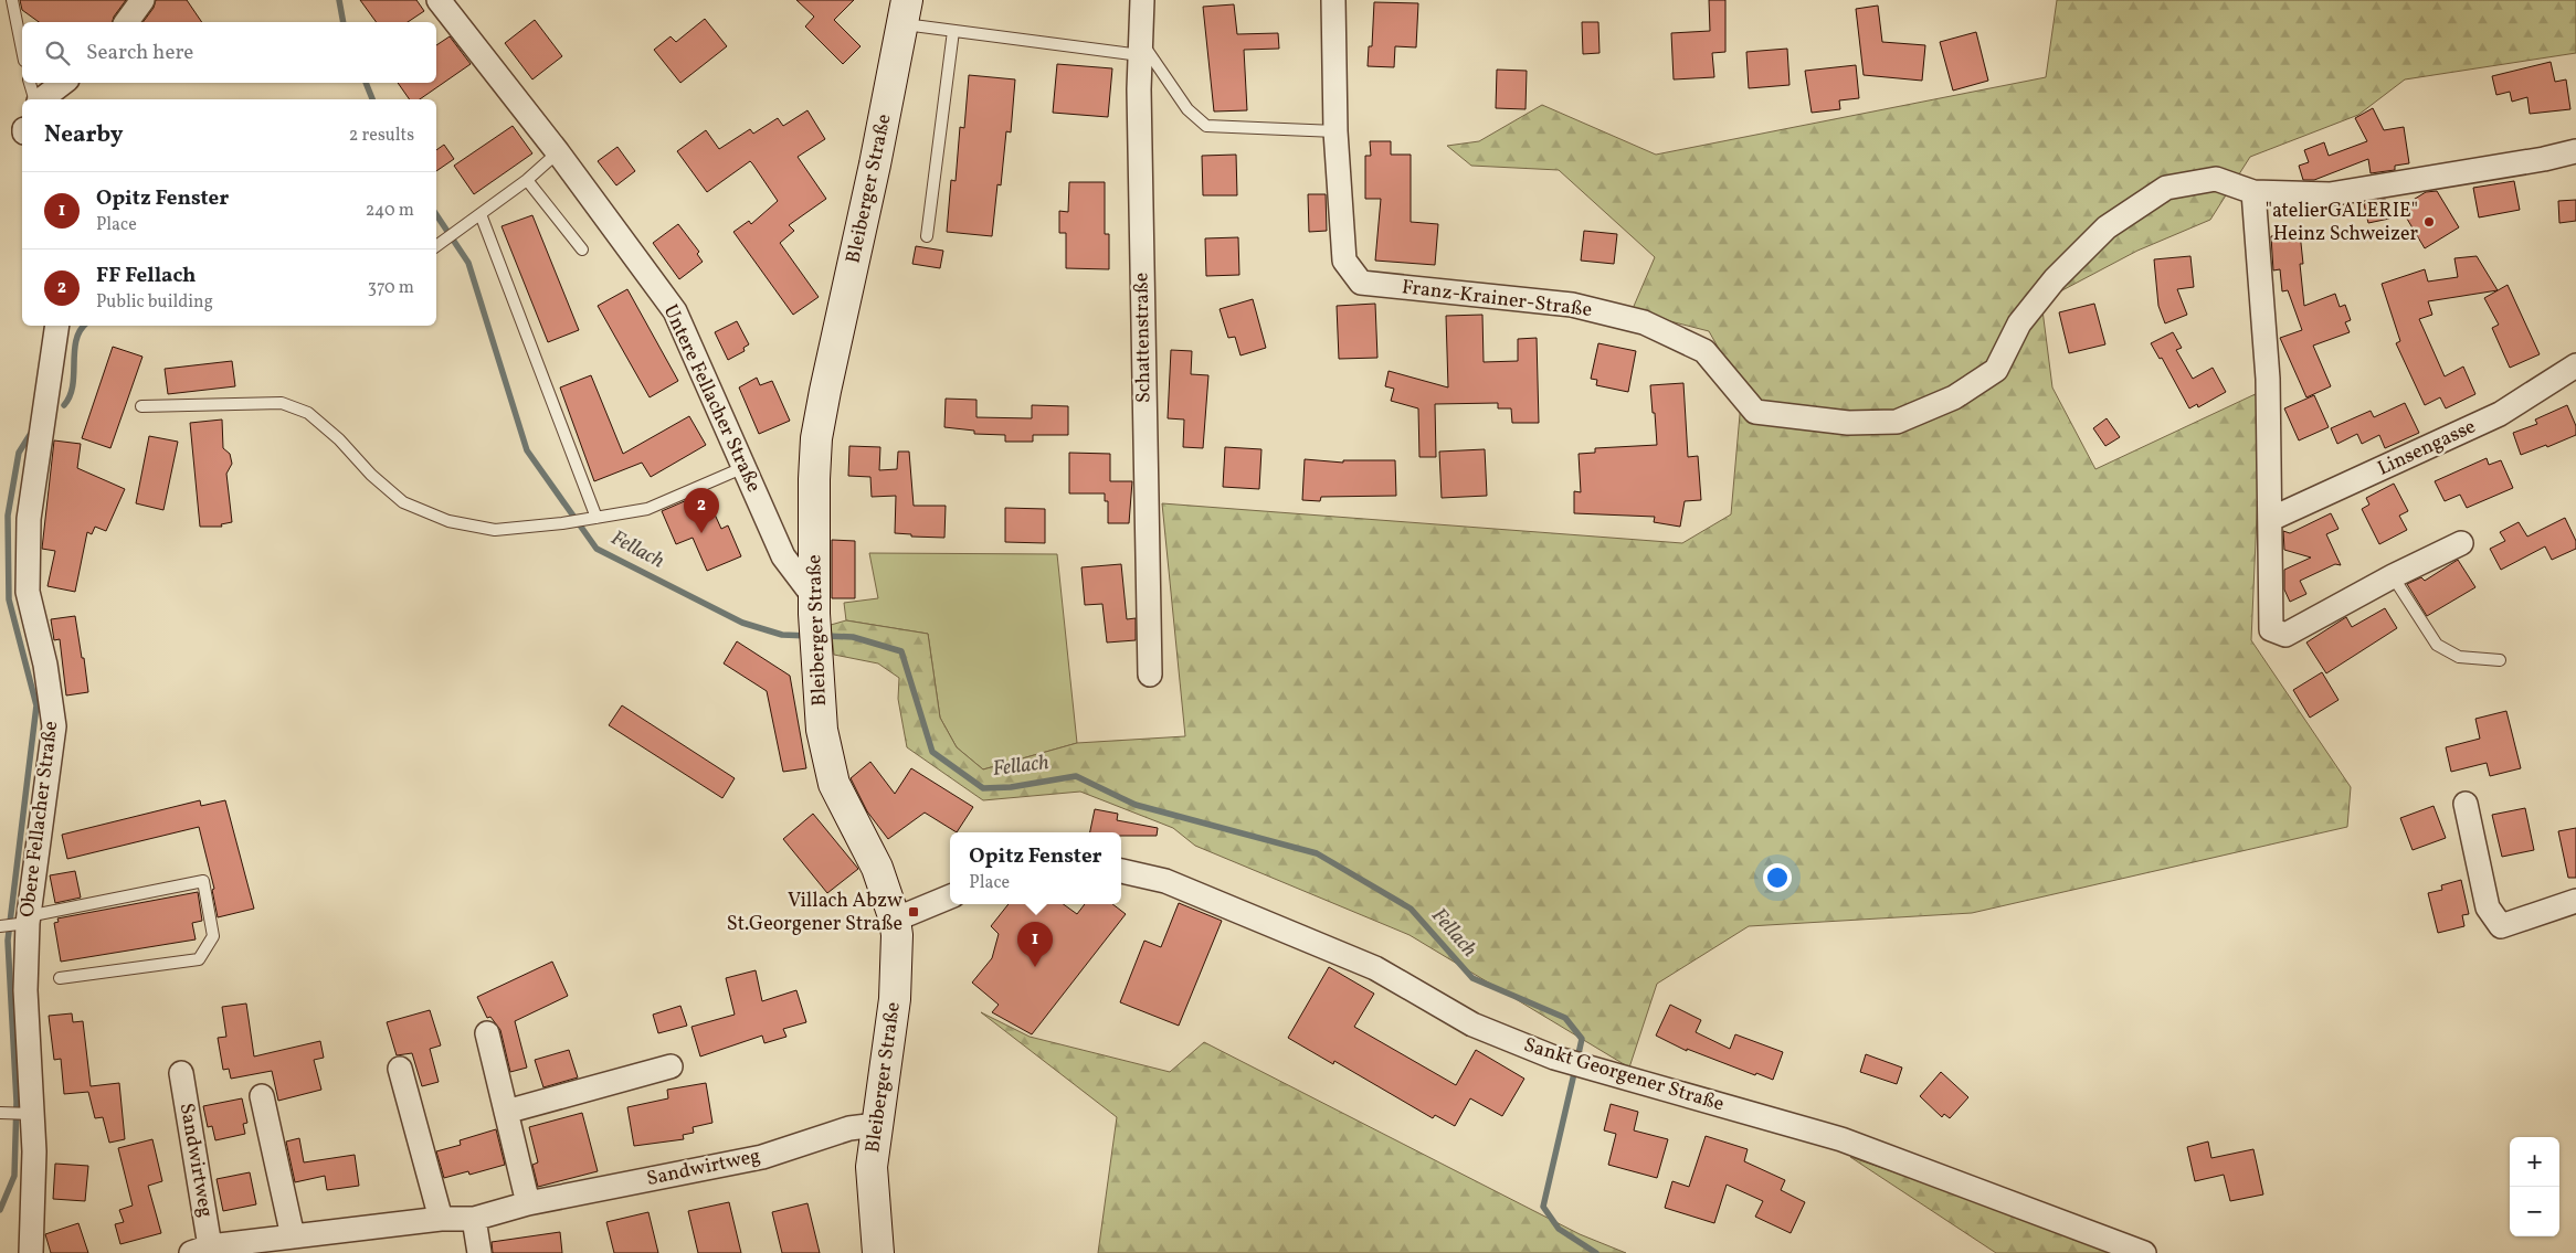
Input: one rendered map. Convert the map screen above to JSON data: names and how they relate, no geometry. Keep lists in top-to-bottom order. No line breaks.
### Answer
{"streets":{"main road":["Bleiberger Straße"],"street":["Franz-Krainer-Straße","Schattenstraße","Untere Fellacher Straße","Linsengasse","Obere Fellacher Straße","Sankt Georgener Straße","Sandwirtweg"]},"crossings":[["Bleiberger Straße","Untere Fellacher Straße"],["Bleiberger Straße","Sandwirtweg"]],"water":["Fellach"],"places":{"other":["\"atelierGALERIE\" Heinz Schweizer"],"transit":["Villach Abzw St.Georgener Straße"]},"page":{"search":"Search here","heading":["Nearby","2 results"],"list":[{"mark":"1","name":"Opitz Fenster","note":"Place","value":"240 m"},{"mark":"2","name":"FF Fellach","note":"Public building","value":"370 m"}],"pins":["2","1"],"popup":["Opitz Fenster","Place"],"map_buttons":["+","−"]}}
